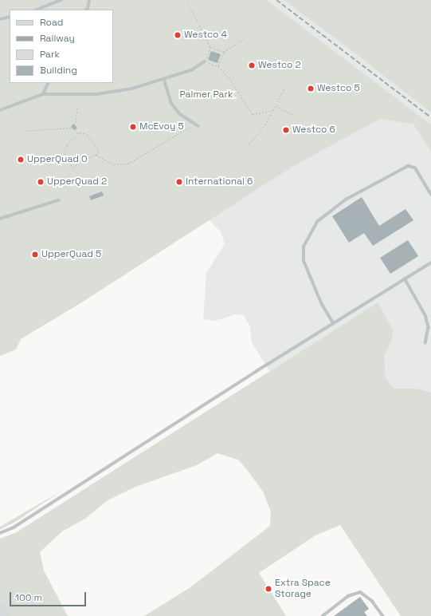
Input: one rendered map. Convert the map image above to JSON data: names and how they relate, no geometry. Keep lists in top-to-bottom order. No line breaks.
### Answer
{"parks":["Palmer Park"],"places":["Westco 4","Westco 2","Westco 5","McEvoy 5","Westco 6","UpperQuad 0","UpperQuad 2","International 6","UpperQuad 5","Extra Space Storage"],"legend":["Road","Railway","Park","Building"],"scale_bar":"100 m"}
